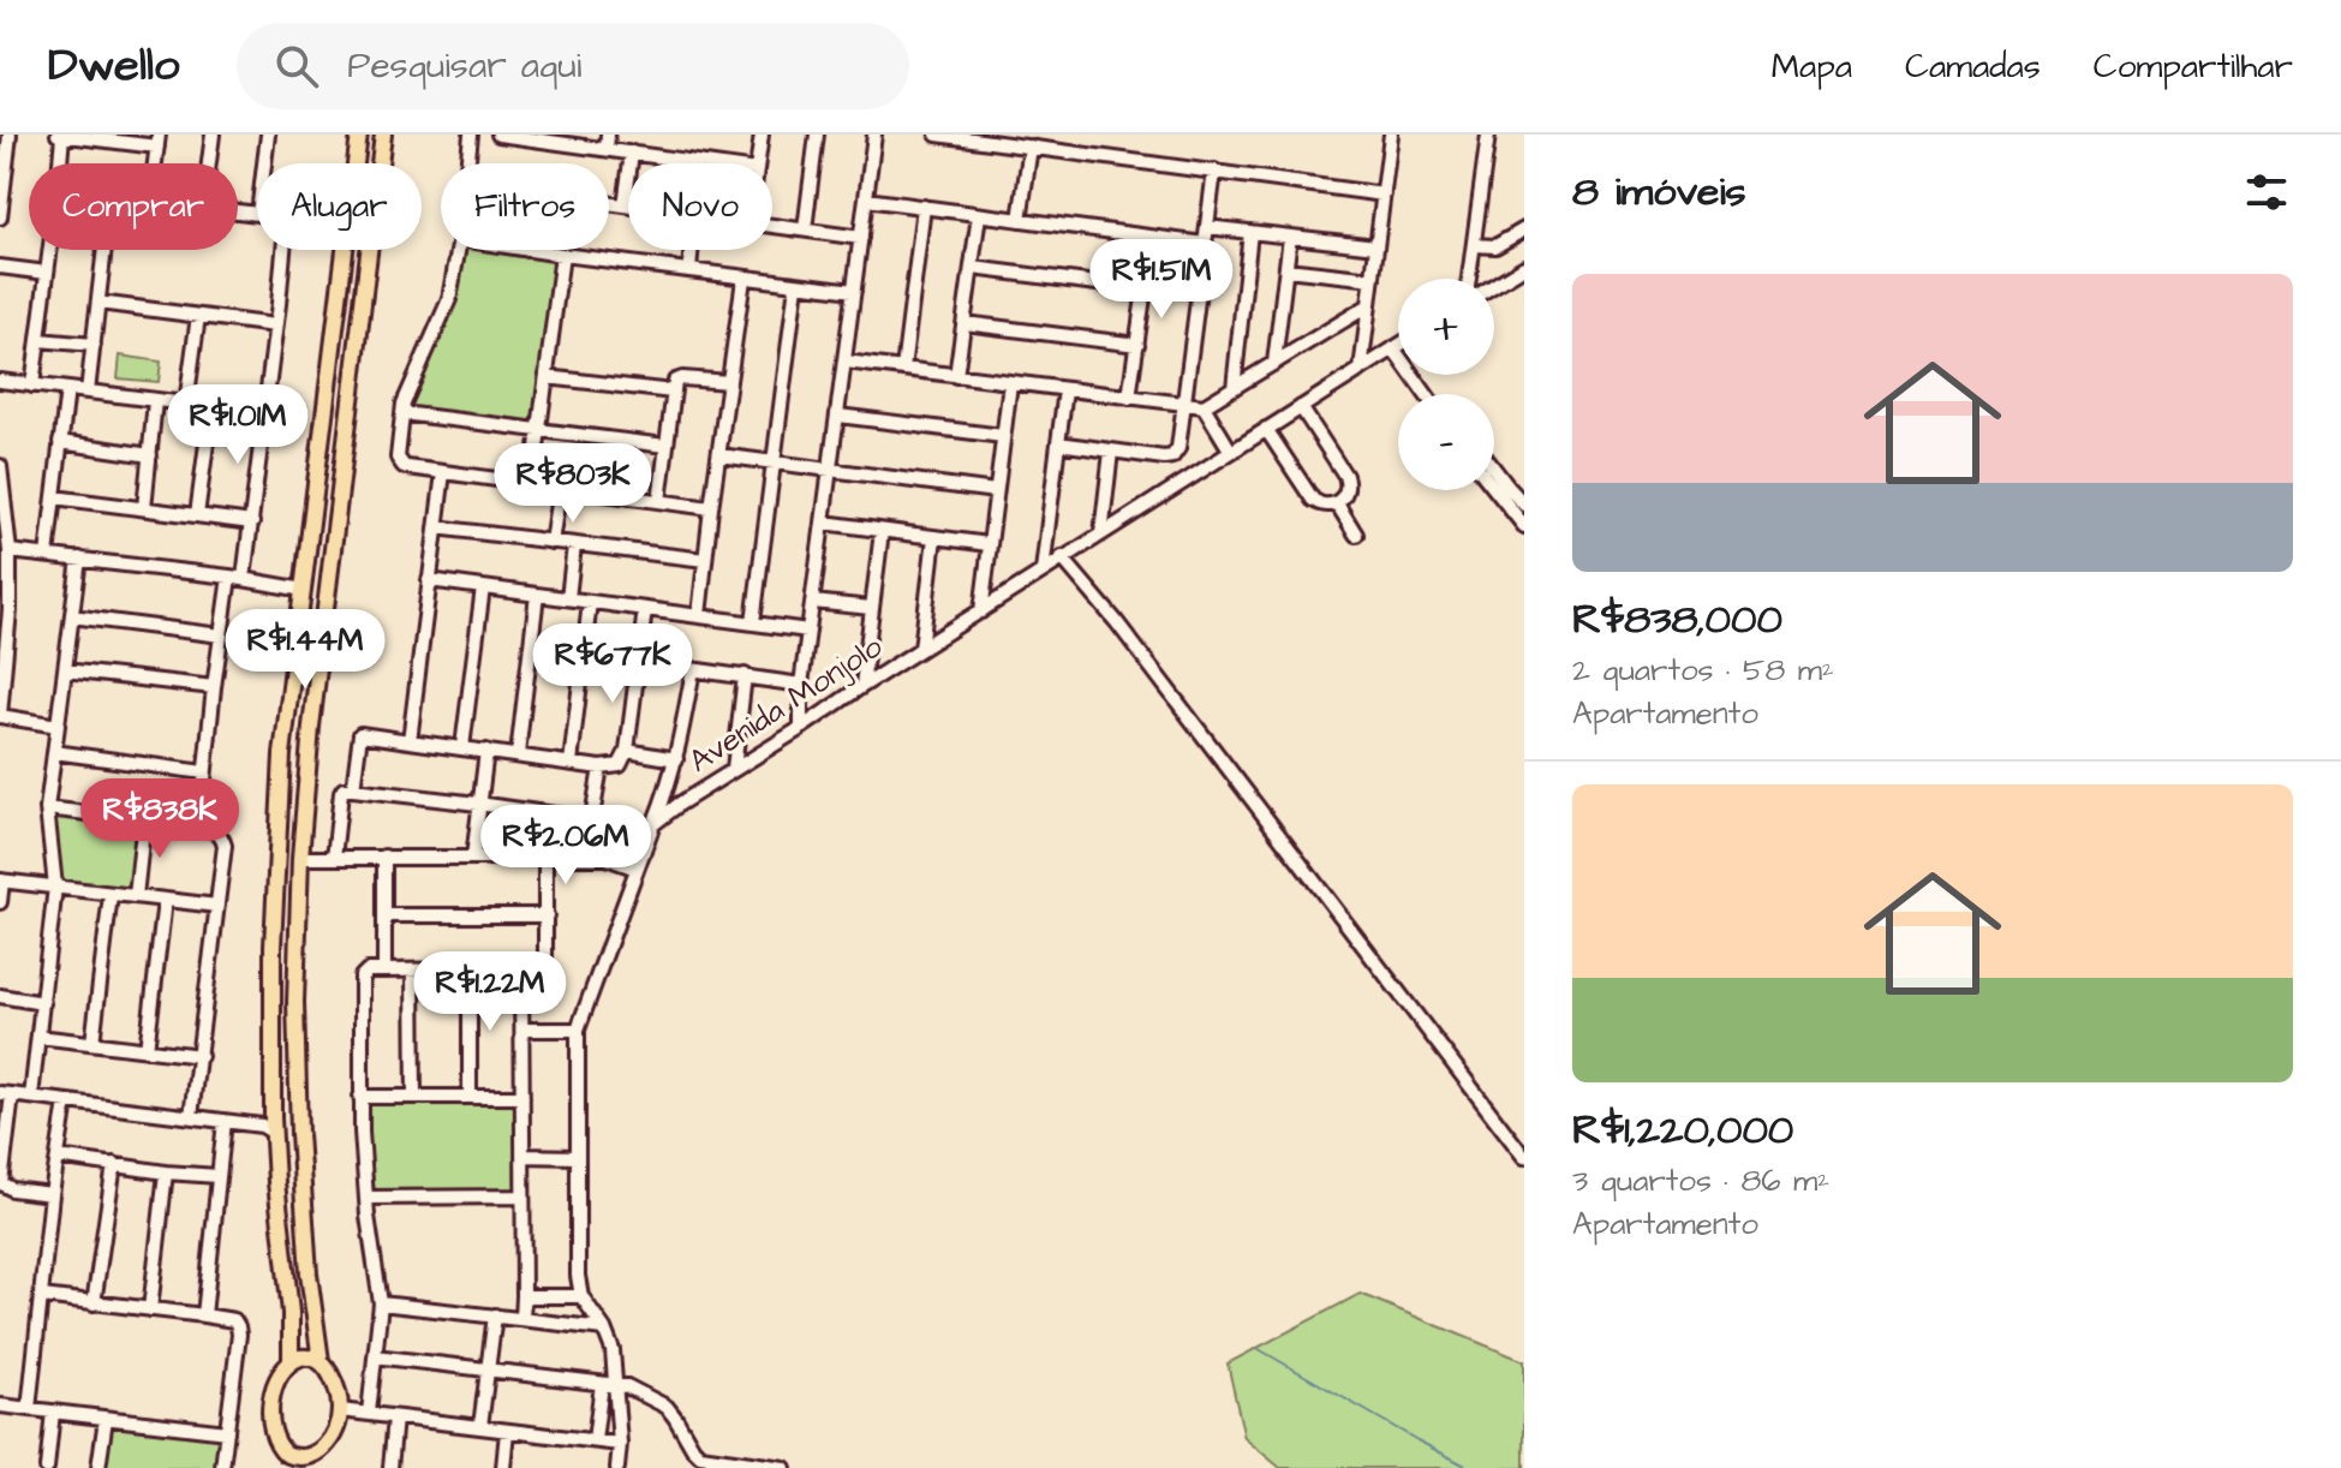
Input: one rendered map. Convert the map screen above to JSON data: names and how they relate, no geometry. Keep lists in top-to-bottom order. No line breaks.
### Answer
{"streets":{"street":["Avenida Monjolo"]},"page":{"header":"Dwello","search":"Pesquisar aqui","nav":["Mapa","Camadas","Compartilhar"],"heading":"8 imóveis","chip":["Comprar","Alugar","Filtros","Novo"],"price":["R$1.51M","R$1.01M","R$803K","R$1.44M","R$677K","R$838K","R$2.06M","R$1.22M"],"list":[{"name":"R$838,000","note":"2 quartos · 58 m² · Apartamento"},{"name":"R$1,220,000","note":"3 quartos · 86 m² · Apartamento"}],"map_buttons":["+","−"]}}
